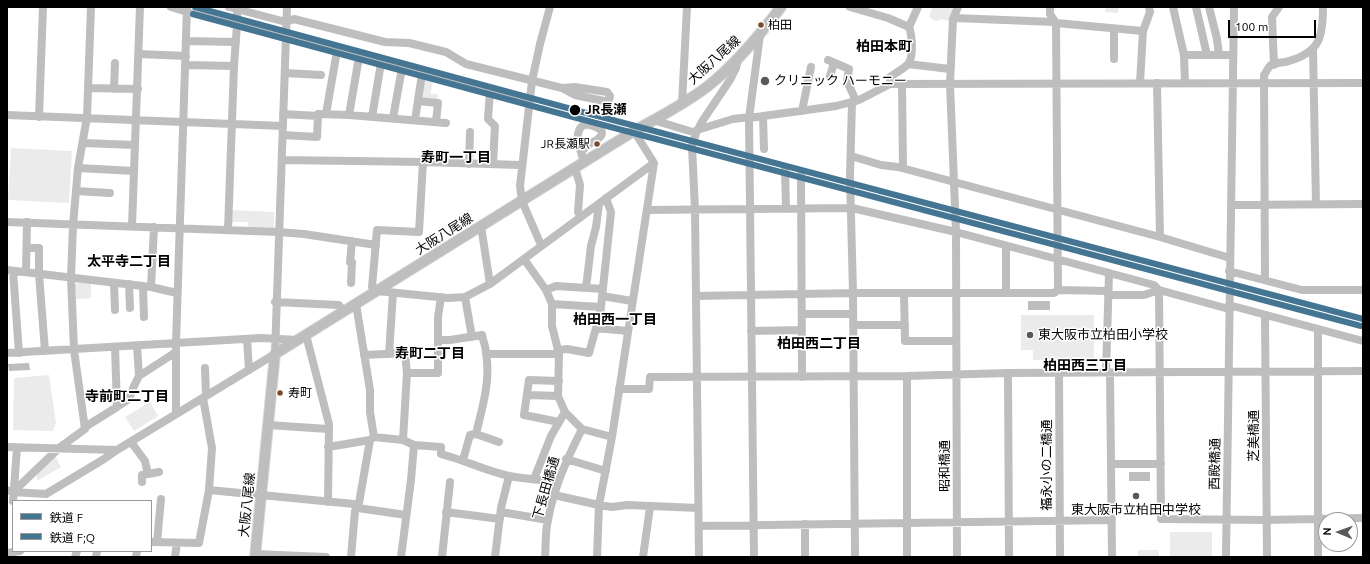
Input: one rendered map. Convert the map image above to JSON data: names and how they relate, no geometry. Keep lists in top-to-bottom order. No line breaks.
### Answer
{"streets":{"main road":["大阪八尾線"],"street":["芝美橋通","西殿橋通","福永小の二橋通","昭和橋通","下長田橋通"]},"districts":["柏田本町","寿町一丁目","太平寺二丁目","柏田西一丁目","柏田西二丁目","寿町二丁目","柏田西三丁目","寺前町二丁目"],"places":["柏田","クリニック ハーモニー","JR長瀬","JR長瀬駅","東大阪市立柏田小学校","寿町","東大阪市立柏田中学校"],"lines":["rail line F","rail line F;Q"],"legend":["鉄道 F","鉄道 F;Q"],"scale_bar":"100 m","north":"left"}
